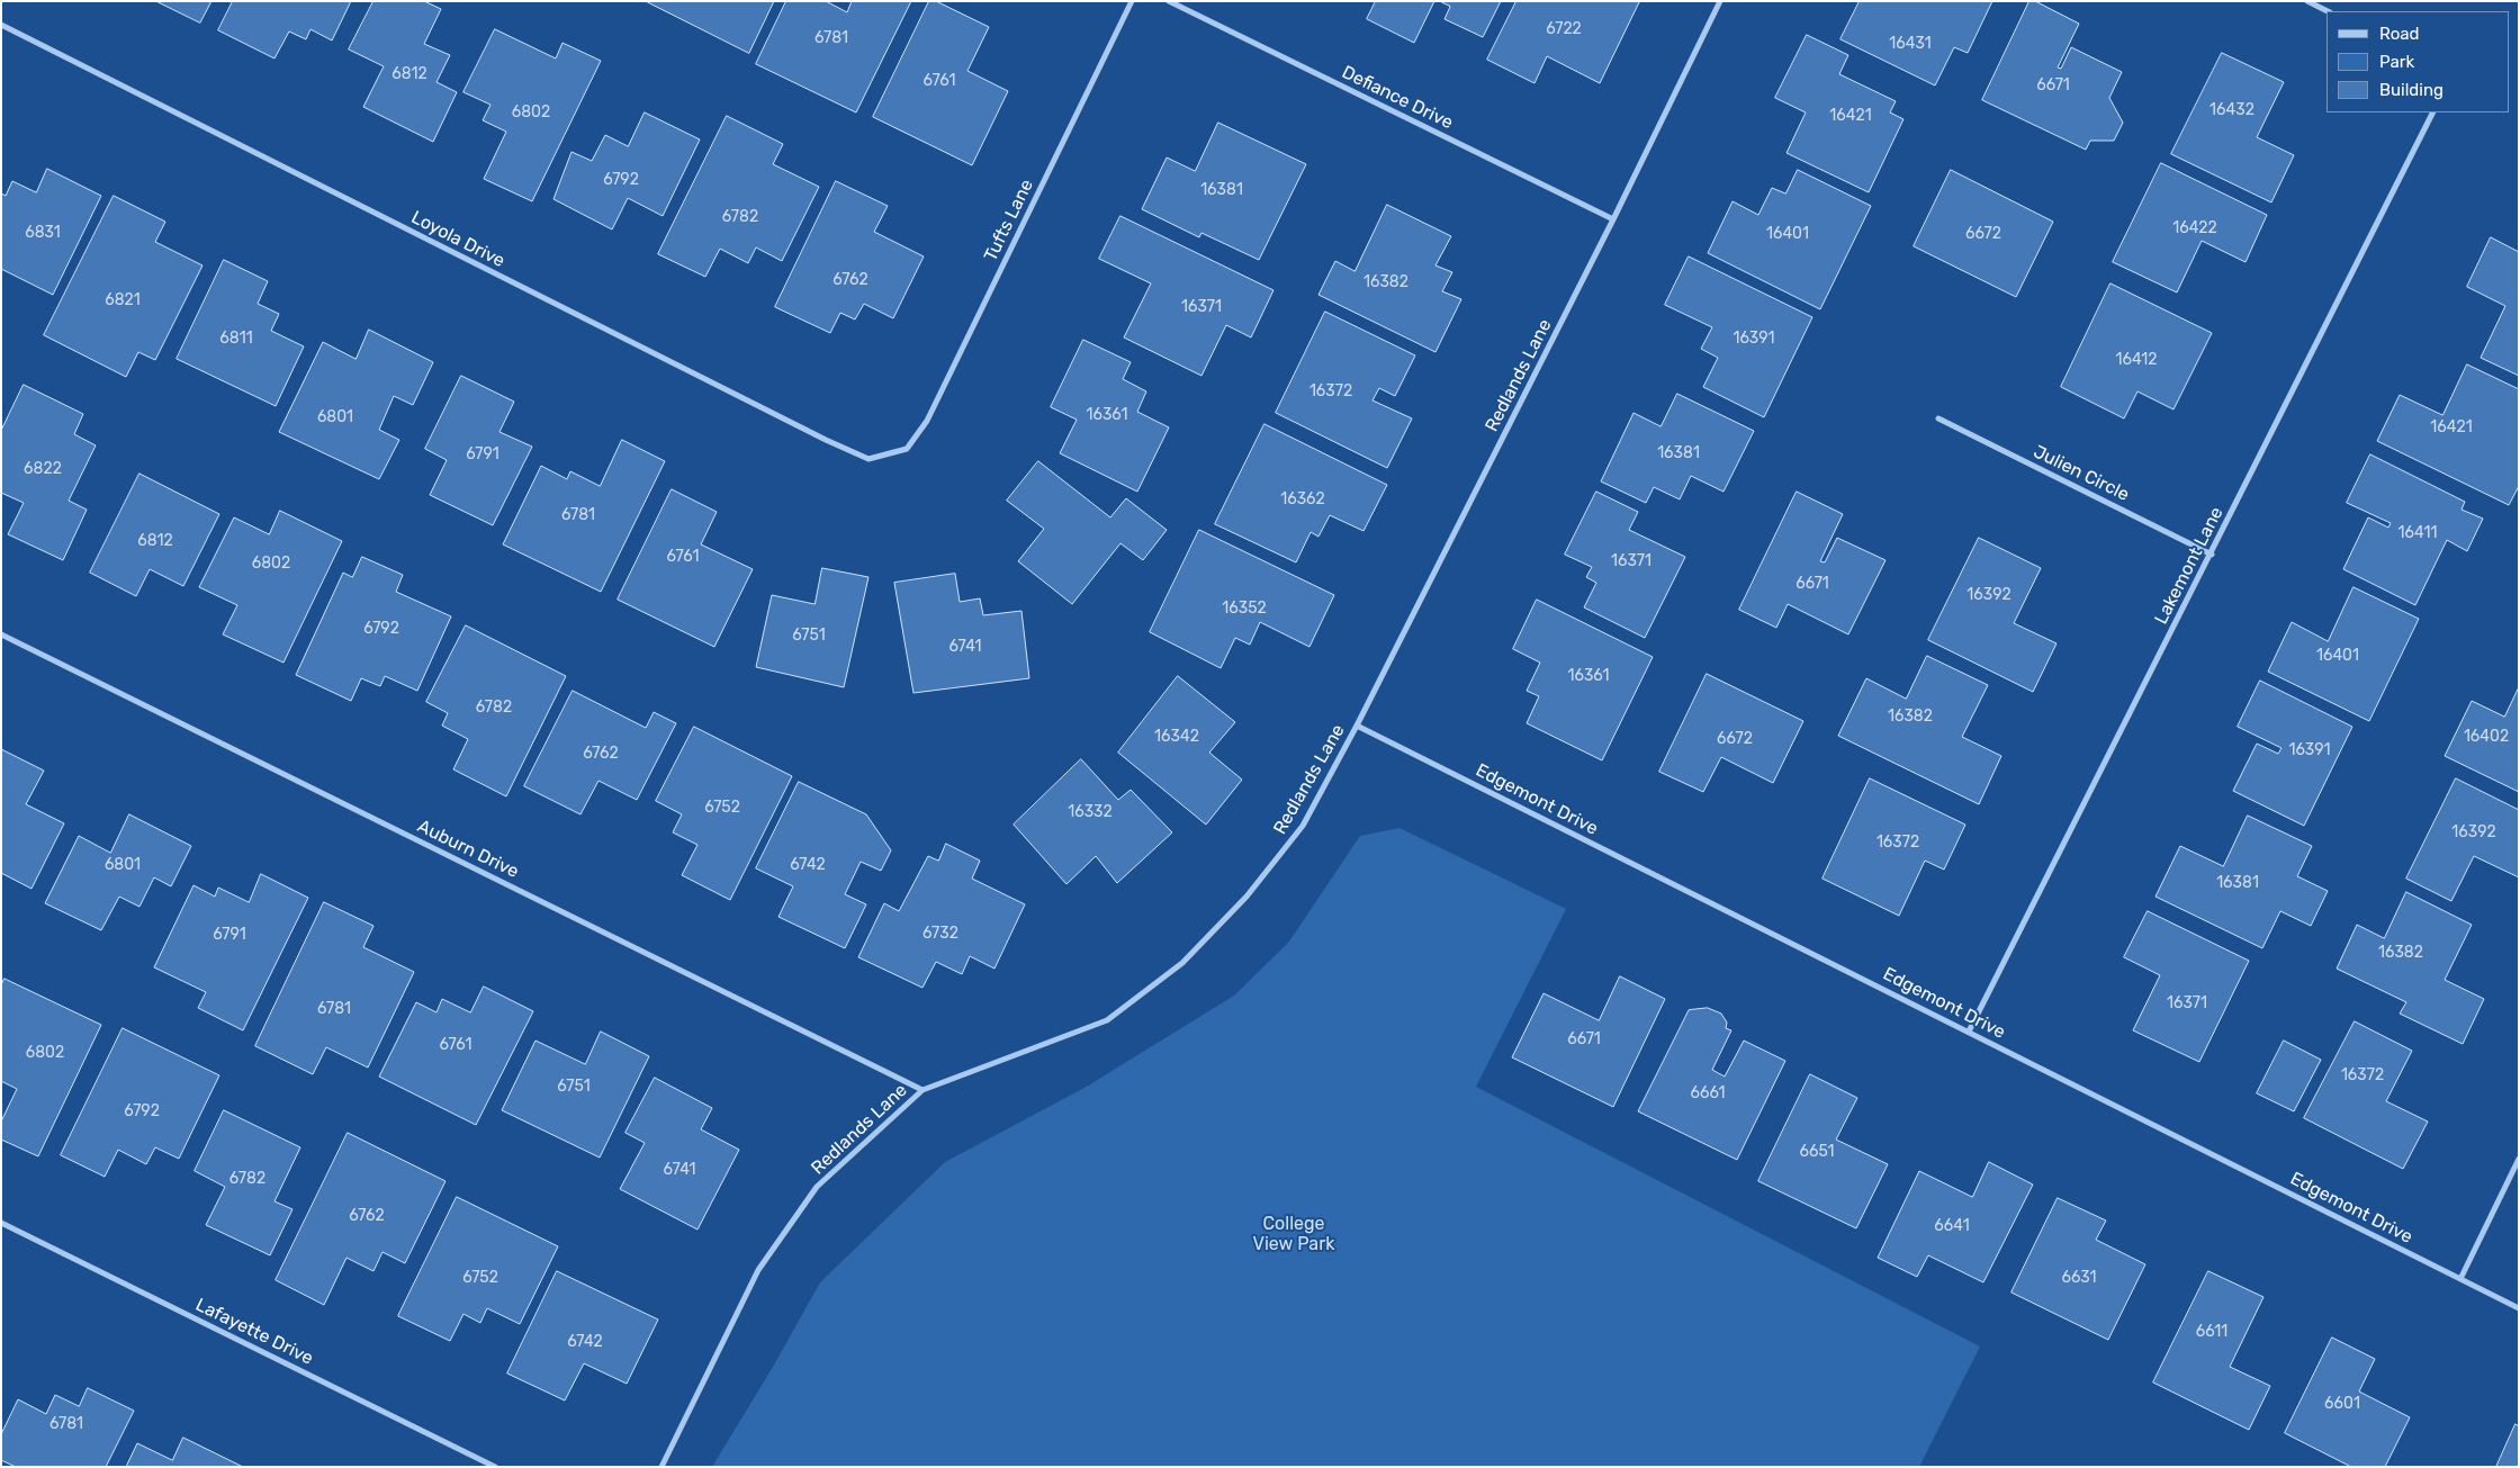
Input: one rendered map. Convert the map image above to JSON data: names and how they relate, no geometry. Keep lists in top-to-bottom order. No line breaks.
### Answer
{"streets":{"street":["Defiance Drive","Tufts Lane","Loyola Drive","Redlands Lane","Julien Circle","Lakemont Lane","Edgemont Drive","Auburn Drive","Lafayette Drive"]},"crossings":[["Defiance Drive","Redlands Lane"],["Tufts Lane","Loyola Drive"],["Redlands Lane","Edgemont Drive"],["Redlands Lane","Auburn Drive"],["Julien Circle","Lakemont Lane"],["Lakemont Lane","Edgemont Drive"]],"parks":["College View Park"],"house_numbers":["6722","6781","16431","6812","6761","6671","16432","6802","16421","6792","16381","6782","16422","6831","16401","6672","6762","16382","6821","16371","6811","16391","16412","16372","16361","6801","16421","16381","6791","6822","16362","6781","16411","6812","6761","16371","6802","6671","16392","16352","6792","6751","6741","16401","16361","6782","16382","16342","16402","6672","16391","6762","6752","16332","16392","16372","6801","6742","16381","6732","6791","16382","16371","6781","6671","6761","6802","16372","6751","6661","6792","6651","6741","6782","6762","6641","6752","6631","6611","6742","6601","6781"],"legend":["Road","Park","Building"]}
